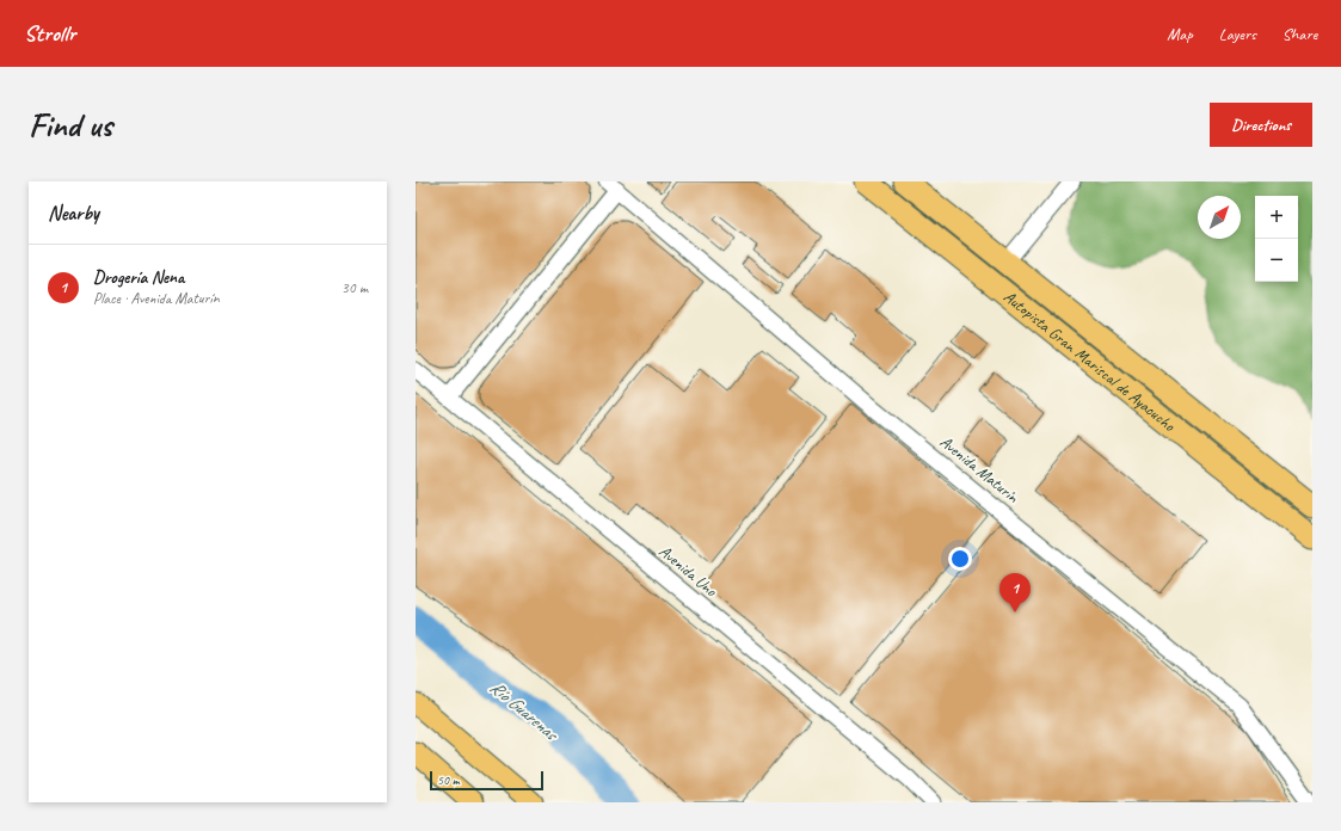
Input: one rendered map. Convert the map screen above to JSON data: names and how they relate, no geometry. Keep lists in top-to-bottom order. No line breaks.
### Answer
{"streets":{"highway":["Autopista Gran Mariscal de Ayacucho"],"street":["Avenida Maturín","Avenida Uno"]},"water":["Río Guarenas"],"scale_bar":"50 m","north":"top right","page":{"header":"Strollr","nav":["Map","Layers","Share"],"buttons":"Directions","title":"Find us","heading":"Nearby","map_buttons":["+","−"],"list":[{"mark":"1","name":"Drogería Nena","note":"Place · Avenida Maturín","value":"30 m"}],"pins":"1","scale":"50 m"}}
